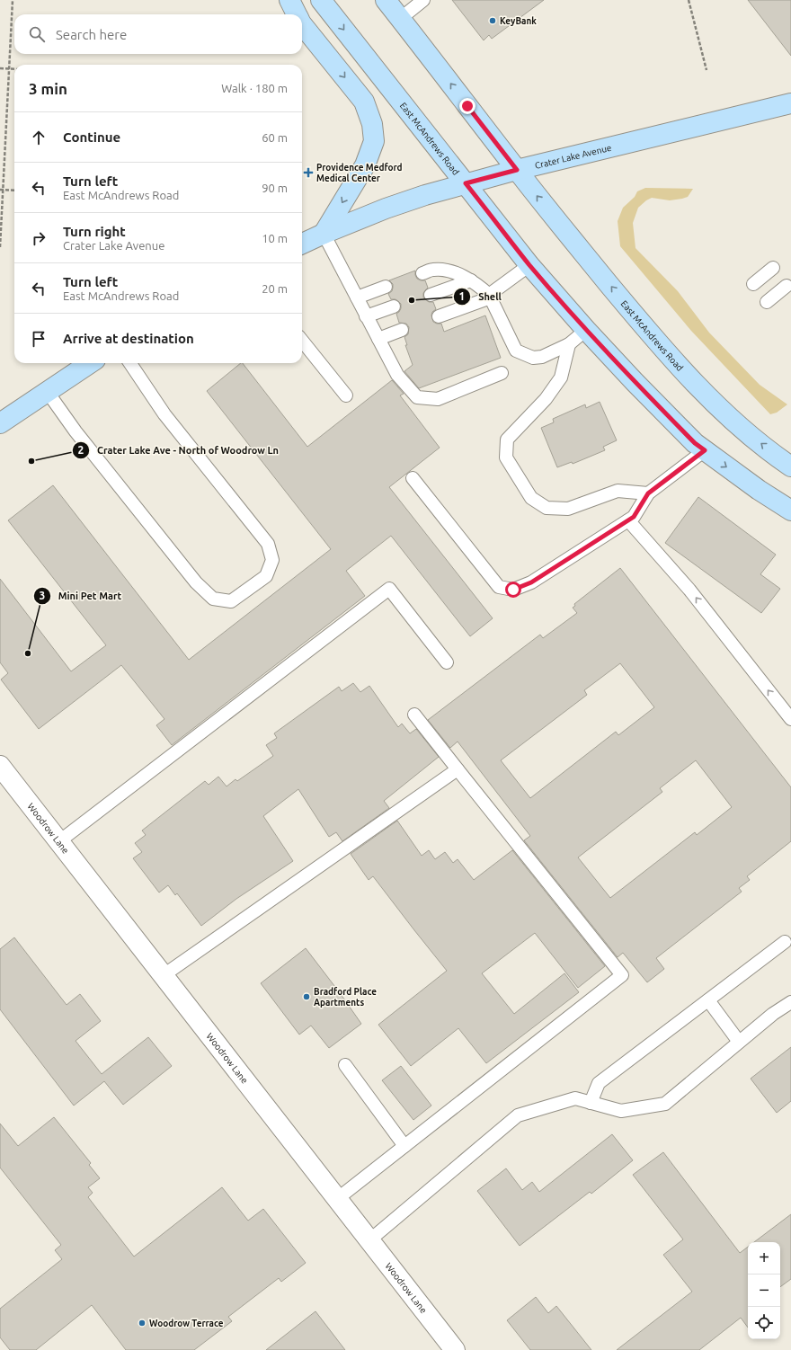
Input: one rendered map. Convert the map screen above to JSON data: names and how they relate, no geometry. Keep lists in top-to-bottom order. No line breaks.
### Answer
{"streets":{"main road":["East McAndrews Road","Crater Lake Avenue"],"street":["Woodrow Lane"]},"crossings":[["East McAndrews Road","Crater Lake Avenue"]],"places":{"other":["KeyBank","Shell","Crater Lake Ave - North of Woodrow Ln","Mini Pet Mart","Bradford Place Apartments","Woodrow Terrace"],"health":["Providence Medford Medical Center"]},"page":{"search":"Search here","heading":["3 min","Walk · 180 m"],"list":[["Continue","60 m"],["Turn left","East McAndrews Road","90 m"],["Turn right","Crater Lake Avenue","10 m"],["Turn left","East McAndrews Road","20 m"],"Arrive at destination"],"map_buttons":["+","−"]}}
